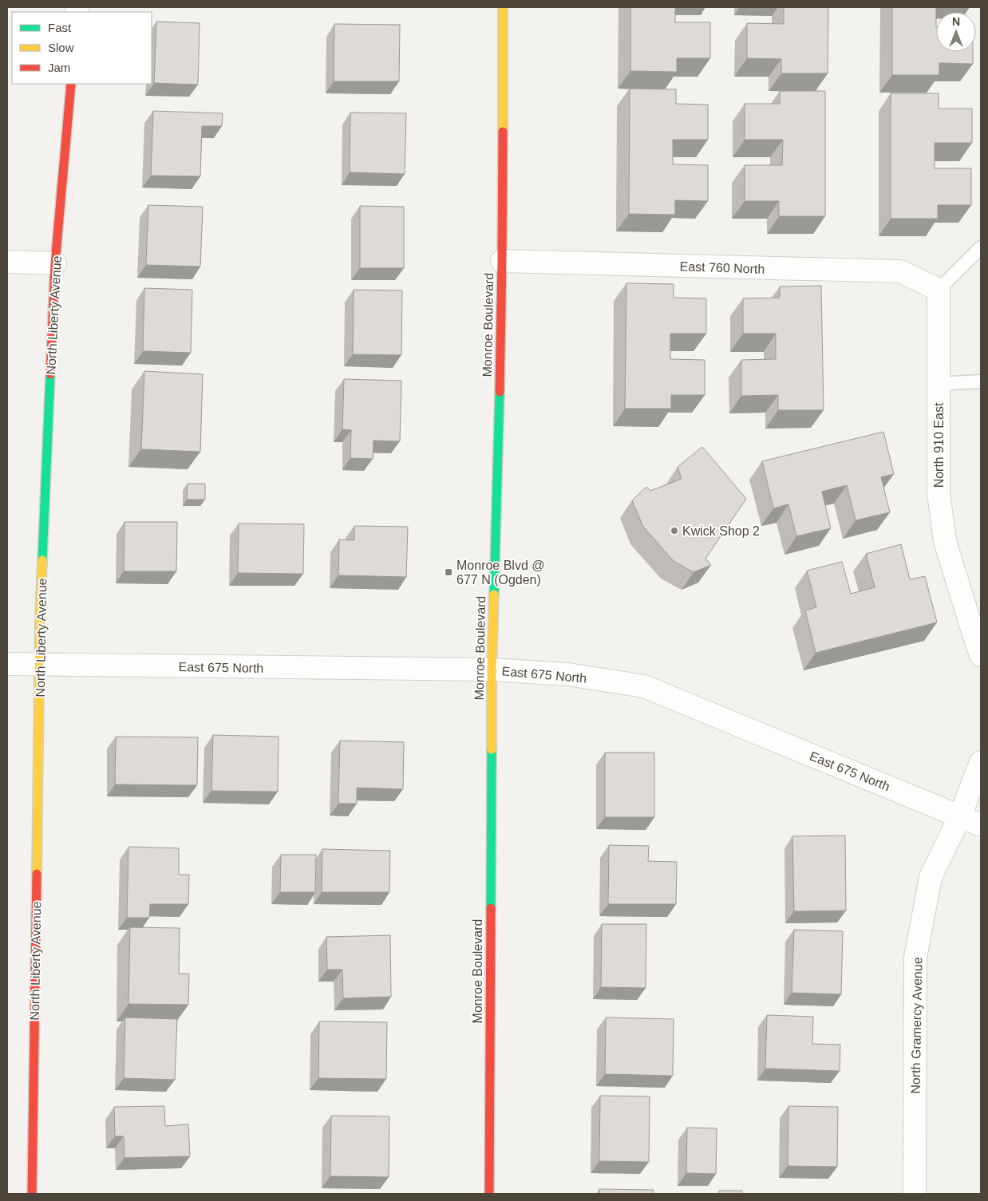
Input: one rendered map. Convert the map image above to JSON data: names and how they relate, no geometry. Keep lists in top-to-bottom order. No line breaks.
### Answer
{"streets":{"street":["East 760 North","North Liberty Avenue","Monroe Boulevard","North 910 East","East 675 North","North Gramercy Avenue"]},"crossings":[["East 760 North","Monroe Boulevard"],["East 760 North","North 910 East"],["North Liberty Avenue","East 675 North"],["Monroe Boulevard","East 675 North"],["East 675 North","North Gramercy Avenue"]],"places":{"other":["Kwick Shop 2"],"transit":["Monroe Blvd @ 677 N (Ogden)"]},"legend":["Fast","Slow","Jam"],"north":"top"}
